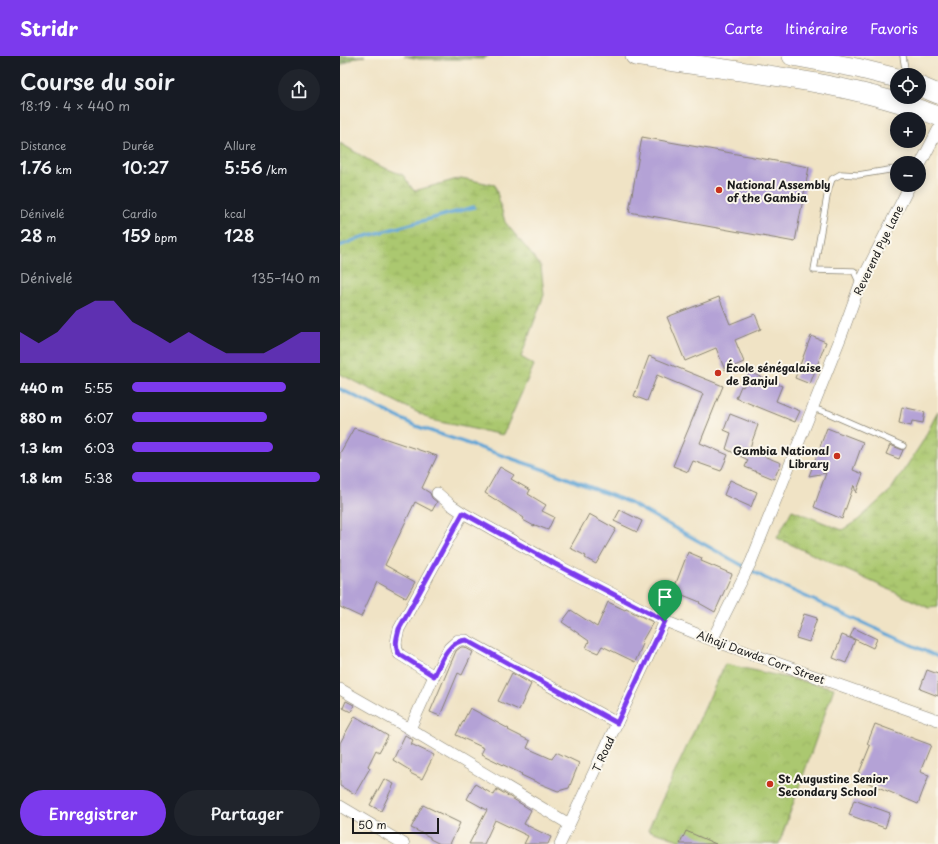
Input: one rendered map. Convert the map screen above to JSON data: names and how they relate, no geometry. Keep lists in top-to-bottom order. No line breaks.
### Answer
{"streets":{"street":["Reverend Pye Lane","Alhaji Dawda Corr Street","T Road"]},"crossings":[["Reverend Pye Lane","Alhaji Dawda Corr Street"],["Alhaji Dawda Corr Street","T Road"]],"places":["National Assembly of the Gambia","École sénégalaise de Banjul","Gambia National Library","St Augustine Senior Secondary School"],"scale_bar":"50 m","page":{"header":"Stridr","nav":["Carte","Itinéraire","Favoris"],"heading":["Course du soir","18:19 · 4 × 440 m"],"map_buttons":["+","−"],"stats":[["Distance","1.76 km"],["Durée","10:27"],["Allure","5:56 /km"],["Dénivelé","28 m"],["Cardio","159 bpm"],["kcal","128"]],"chart":["Dénivelé","135–140 m"],"list":[{"name":"440 m","note":"5:55"},{"name":"880 m","note":"6:07"},{"name":"1.3 km","note":"6:03"},{"name":"1.8 km","note":"5:38"}],"buttons":["Enregistrer","Partager"],"scale":"50 m"}}
